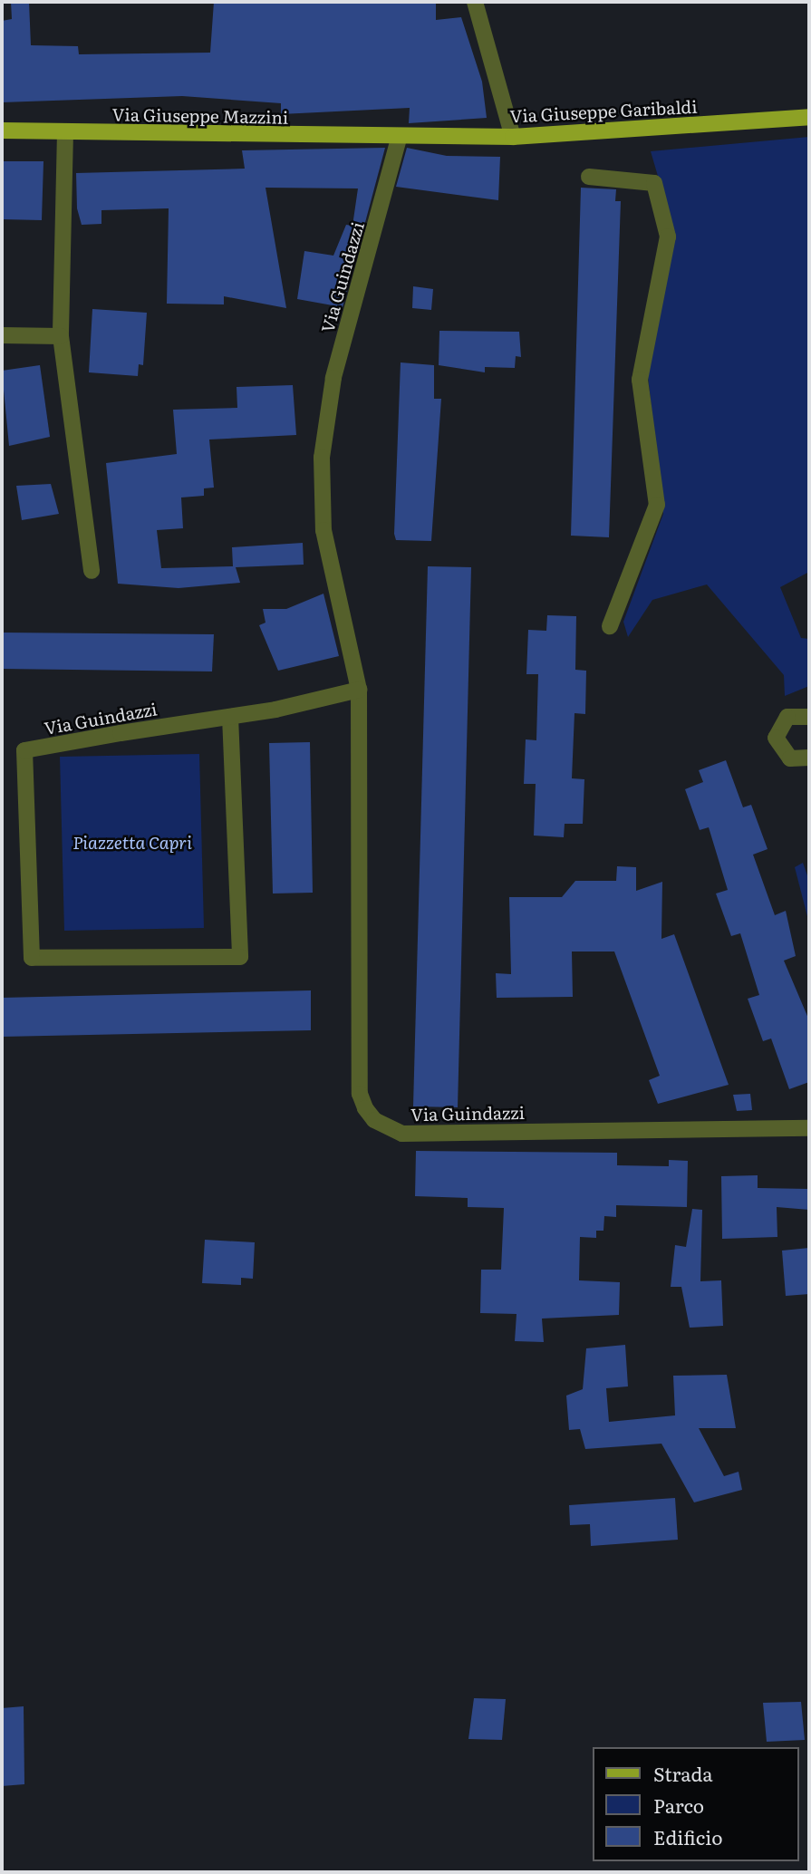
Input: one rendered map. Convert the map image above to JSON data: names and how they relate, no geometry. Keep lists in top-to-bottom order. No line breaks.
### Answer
{"streets":{"main road":["Via Giuseppe Garibaldi","Via Giuseppe Mazzini"],"street":["Via Guindazzi"]},"crossings":[["Via Giuseppe Garibaldi","Via Giuseppe Mazzini"],["Via Giuseppe Garibaldi","Via Guindazzi"],["Via Giuseppe Mazzini","Via Guindazzi"]],"parks":["Piazzetta Capri"],"legend":["Strada","Parco","Edificio"]}
